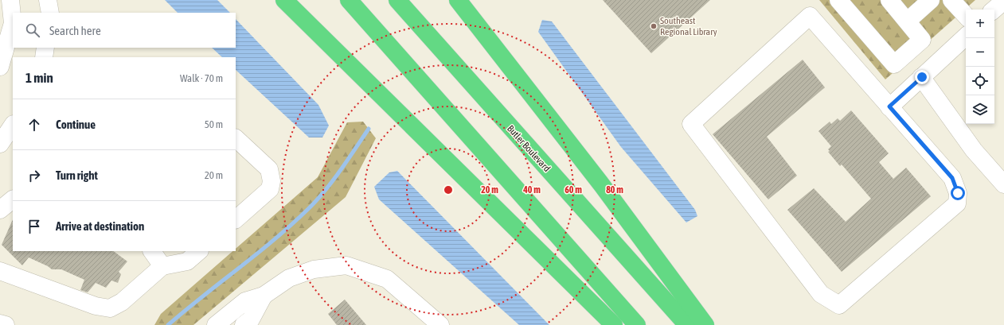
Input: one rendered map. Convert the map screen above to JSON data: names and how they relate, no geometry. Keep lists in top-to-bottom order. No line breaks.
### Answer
{"streets":{"highway":["Butler Boulevard"]},"places":["Southeast Regional Library"],"page":{"map_buttons":["+","−"],"search":"Search here","heading":["1 min","Walk · 70 m"],"list":[["Continue","50 m"],["Turn right","20 m"],"Arrive at destination"]},"rings":["20 m","40 m","60 m","80 m"]}
